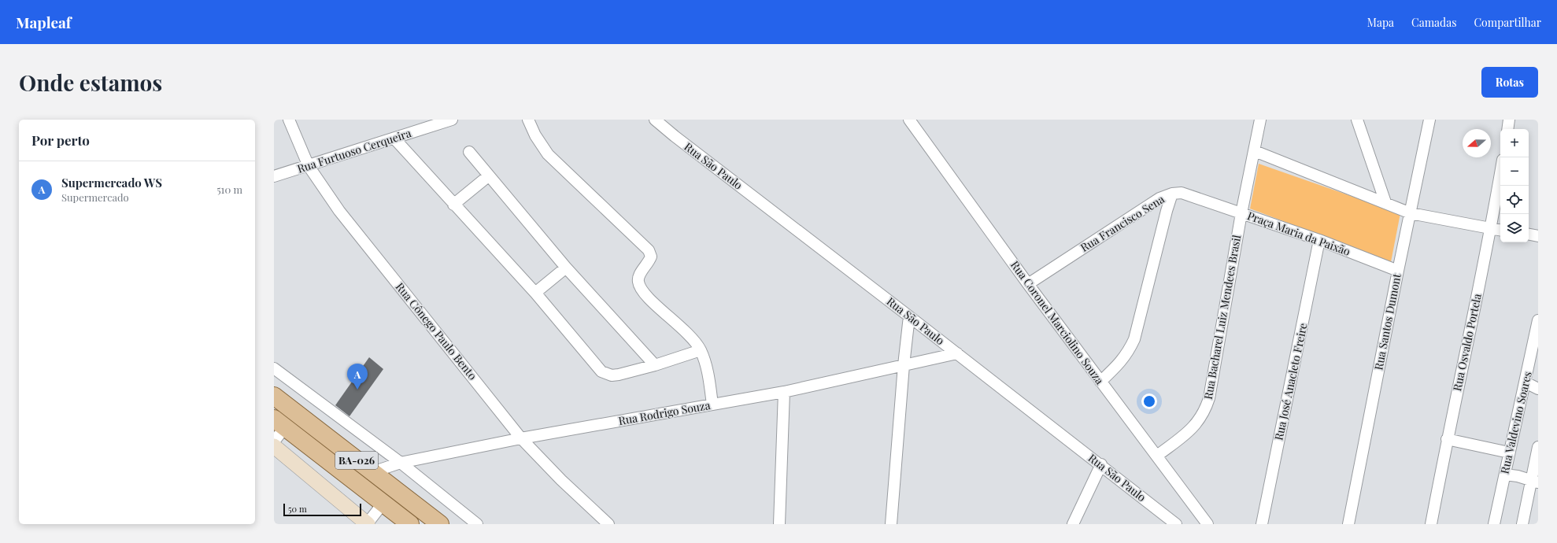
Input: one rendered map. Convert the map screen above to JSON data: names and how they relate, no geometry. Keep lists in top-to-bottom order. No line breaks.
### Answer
{"streets":{"main road":["BA-026"],"street":["Rua Furtuoso Cerqueira","Rua São Paulo","Rua Francisco Sena","Praça Maria da Paixão","Rua Bacharel Luiz Mendees Brasil","Rua Santos Dumont","Rua Coronel Marciolino Souza","Rua Cônego Paulo Bento","Rua Osvaldo Portela","Rua José Anacleto Freire","Rua Rodrigo Souza","Rua Valdevino Soares"]},"crossings":[["Rua Furtuoso Cerqueira","Rua Cônego Paulo Bento"],["Rua São Paulo","Rua Rodrigo Souza"],["Rua Francisco Sena","Praça Maria da Paixão"],["Rua Francisco Sena","Rua Bacharel Luiz Mendees Brasil"],["Rua Francisco Sena","Rua Coronel Marciolino Souza"],["Praça Maria da Paixão","Rua Bacharel Luiz Mendees Brasil"],["Praça Maria da Paixão","Rua Santos Dumont"],["Praça Maria da Paixão","Rua José Anacleto Freire"],["Rua Bacharel Luiz Mendees Brasil","Rua Coronel Marciolino Souza"],["Rua Cônego Paulo Bento","Rua Rodrigo Souza"],["Rua Rodrigo Souza","BA-026"]],"scale_bar":"50 m","north":"left","page":{"header":"Mapleaf","nav":["Mapa","Camadas","Compartilhar"],"buttons":"Rotas","title":"Onde estamos","heading":"Por perto","map_buttons":["+","−"],"list":[{"mark":"A","name":"Supermercado WS","note":"Supermercado","value":"510 m"}],"pins":"A","scale":"50 m"}}
